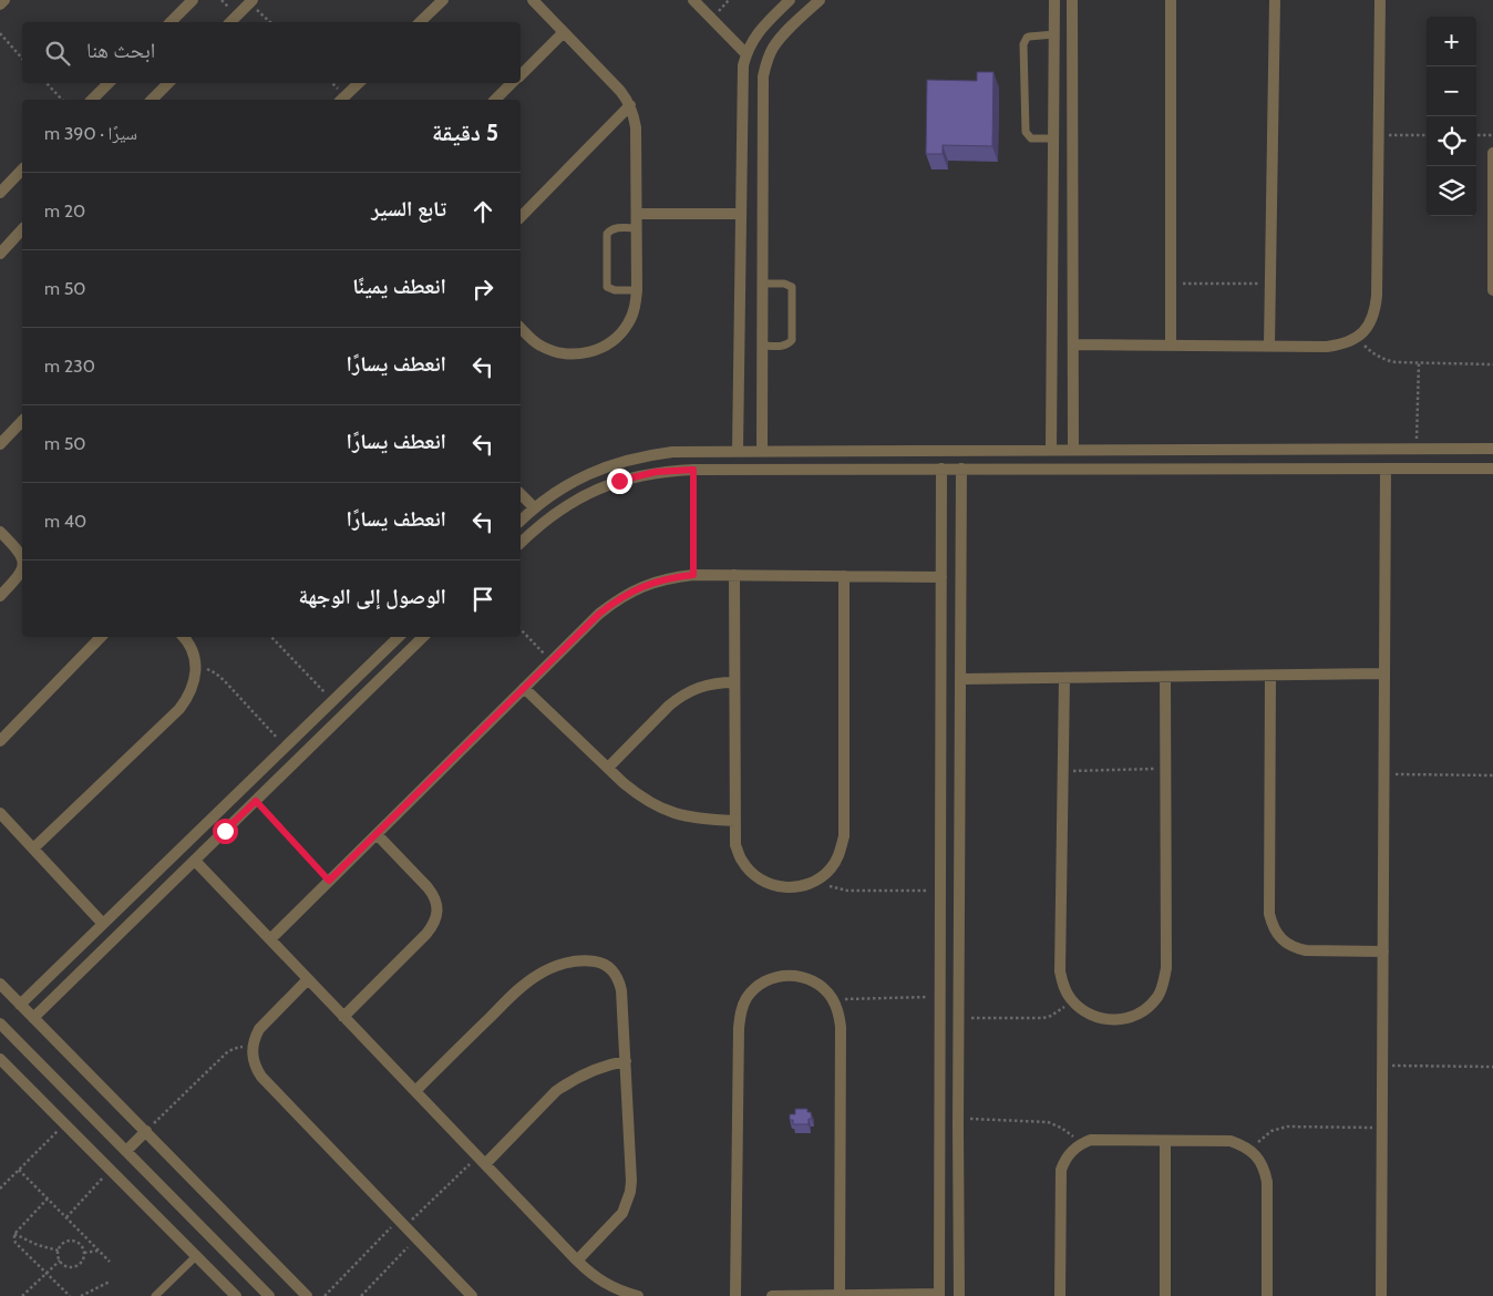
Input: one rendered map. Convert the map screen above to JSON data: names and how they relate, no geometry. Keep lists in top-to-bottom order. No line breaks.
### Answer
{"page":{"map_buttons":["+","−"],"search":"ابحث هنا","heading":["5 دقيقة","سيرًا · 390 m"],"list":[["تابع السير","20 m"],["انعطف يمينًا","50 m"],["انعطف يسارًا","230 m"],["انعطف يسارًا","50 m"],["انعطف يسارًا","40 m"],"الوصول إلى الوجهة"]}}
